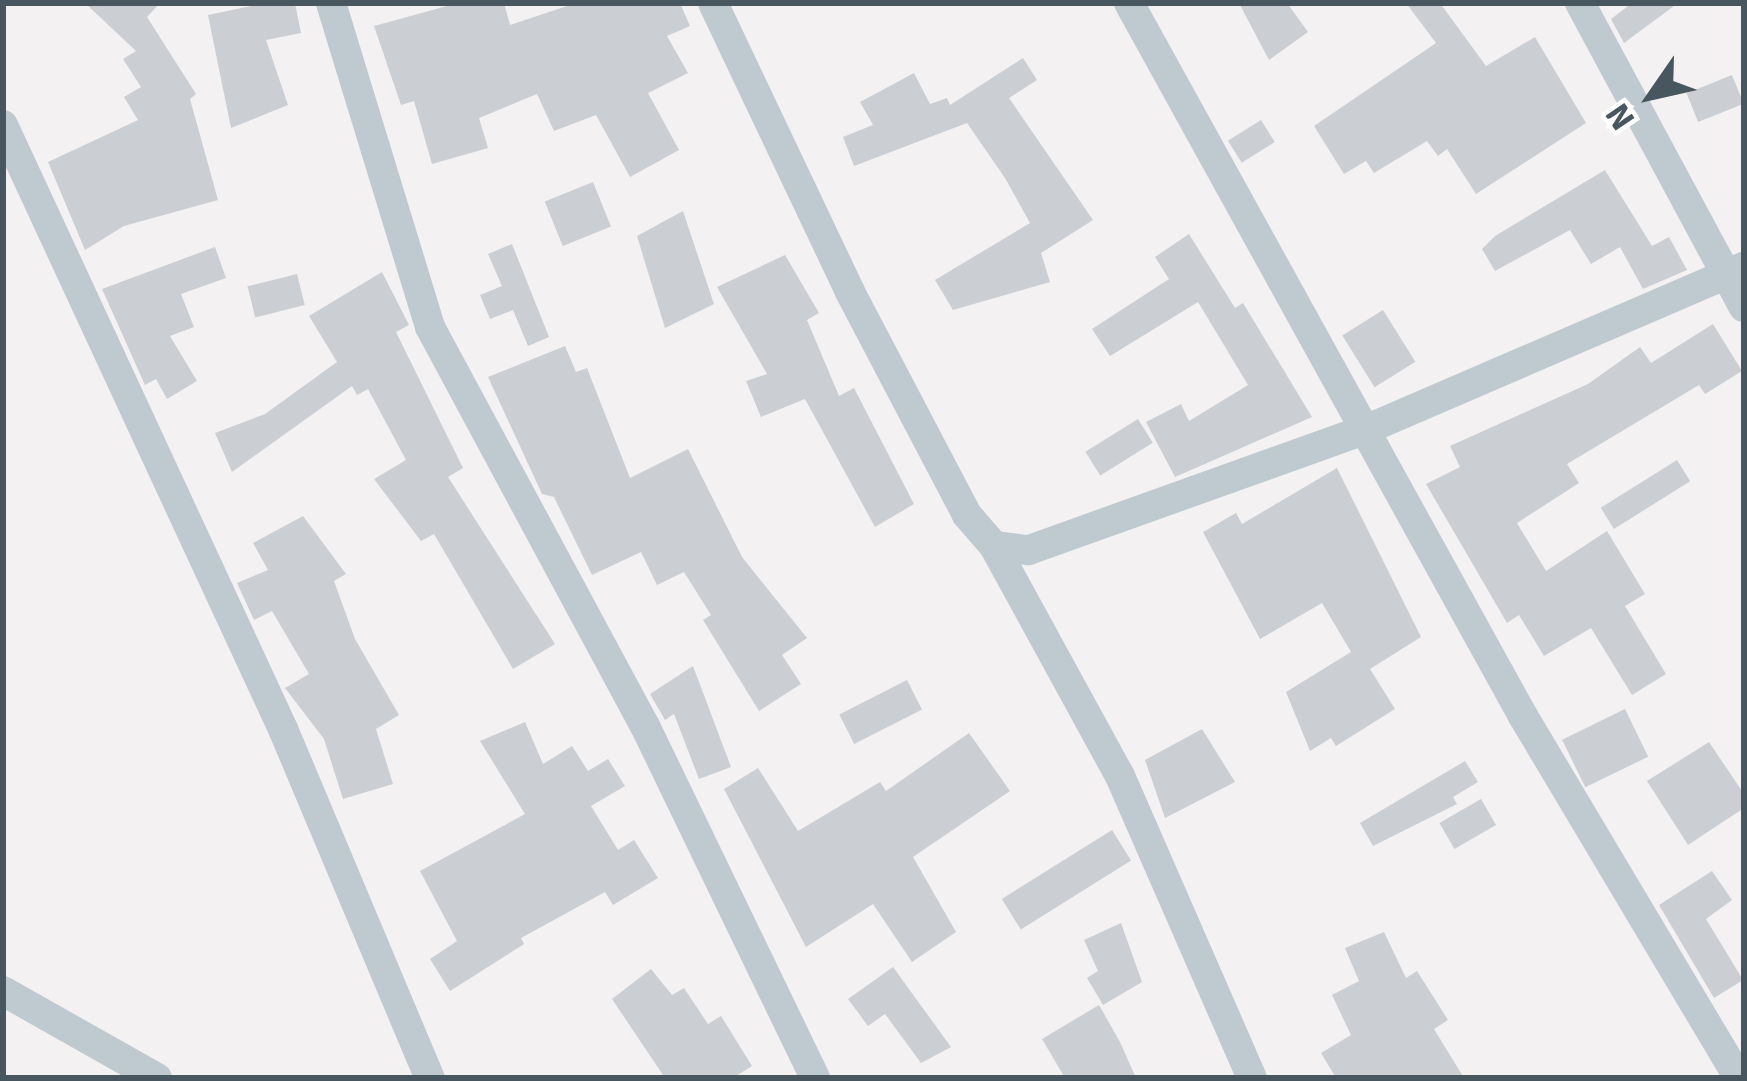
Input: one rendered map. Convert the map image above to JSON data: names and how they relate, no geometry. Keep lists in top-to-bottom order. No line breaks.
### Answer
{"north":"bottom left"}
